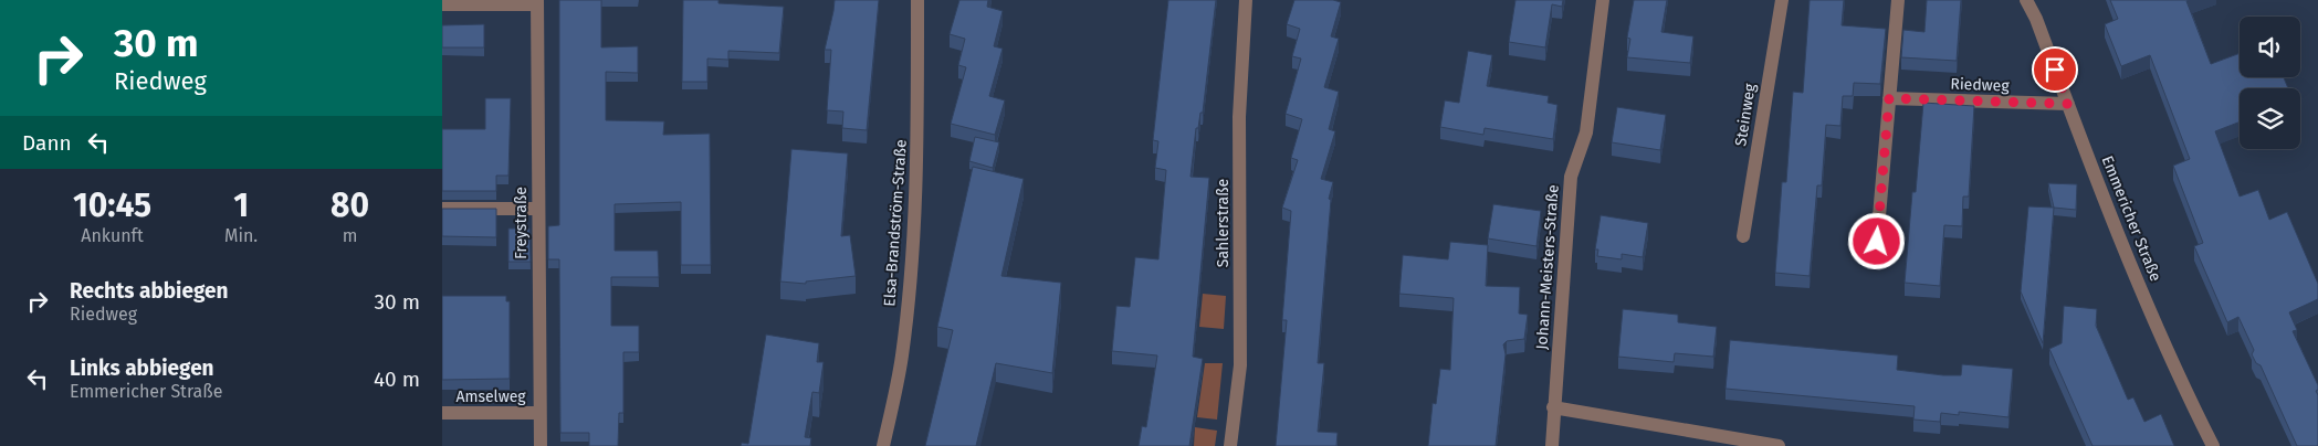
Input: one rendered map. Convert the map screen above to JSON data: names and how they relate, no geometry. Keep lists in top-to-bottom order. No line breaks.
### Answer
{"streets":{"street":["Riedweg","Steinweg","Emmericher Straße","Freystraße","Elsa-Brandström-Straße","Sahlerstraße","Johann-Meisters-Straße","Amselweg"]},"crossings":[["Riedweg","Emmericher Straße"],["Freystraße","Amselweg"]],"page":{"turn":["30 m","Riedweg"],"then":"Dann","eta":["10:45","Ankunft","1","Min.","80","m"],"list":[{"name":"Rechts abbiegen","note":"Riedweg","value":"30 m"},{"name":"Links abbiegen","note":"Emmericher Straße","value":"40 m"}]}}
